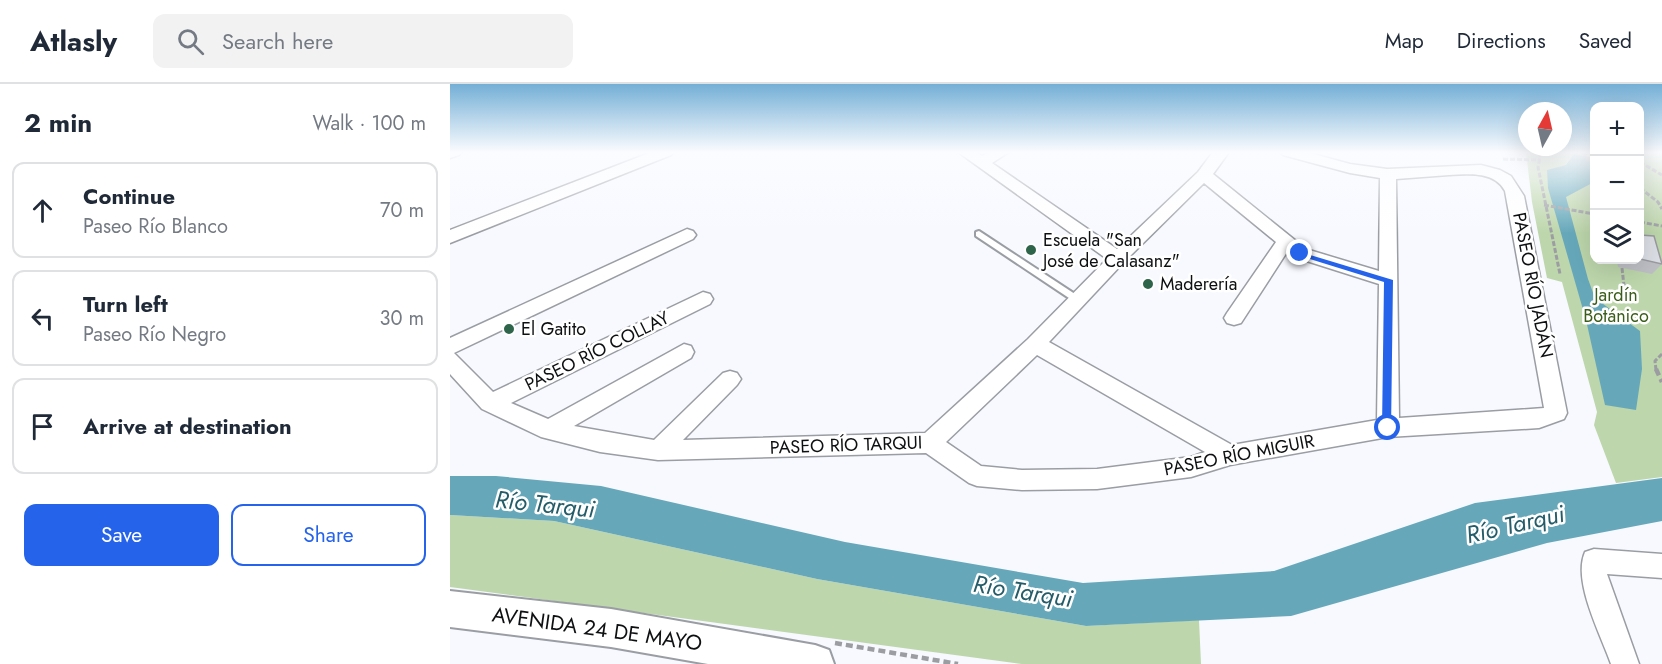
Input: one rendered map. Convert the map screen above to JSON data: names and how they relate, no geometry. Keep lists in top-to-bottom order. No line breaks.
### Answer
{"streets":{"main road":["AVENIDA 24 DE MAYO"],"street":["PASEO RÍO JADÁN","PASEO RÍO COLLAY","PASEO RÍO TARQUI","PASEO RÍO MIGUIR"]},"crossings":[["PASEO RÍO JADÁN","PASEO RÍO MIGUIR"],["PASEO RÍO COLLAY","PASEO RÍO TARQUI"],["PASEO RÍO TARQUI","PASEO RÍO MIGUIR"]],"water":["Río Tarqui"],"parks":["Jardín Botánico"],"places":["Escuela \"San José de Calasanz\"","Maderería","El Gatito"],"north":"top","page":{"header":"Atlasly","search":"Search here","nav":["Map","Directions","Saved"],"heading":["2 min","Walk · 100 m"],"map_buttons":["+","−"],"list":[["Continue","Paseo Río Blanco","70 m"],["Turn left","Paseo Río Negro","30 m"],"Arrive at destination"],"buttons":["Save","Share"]}}
